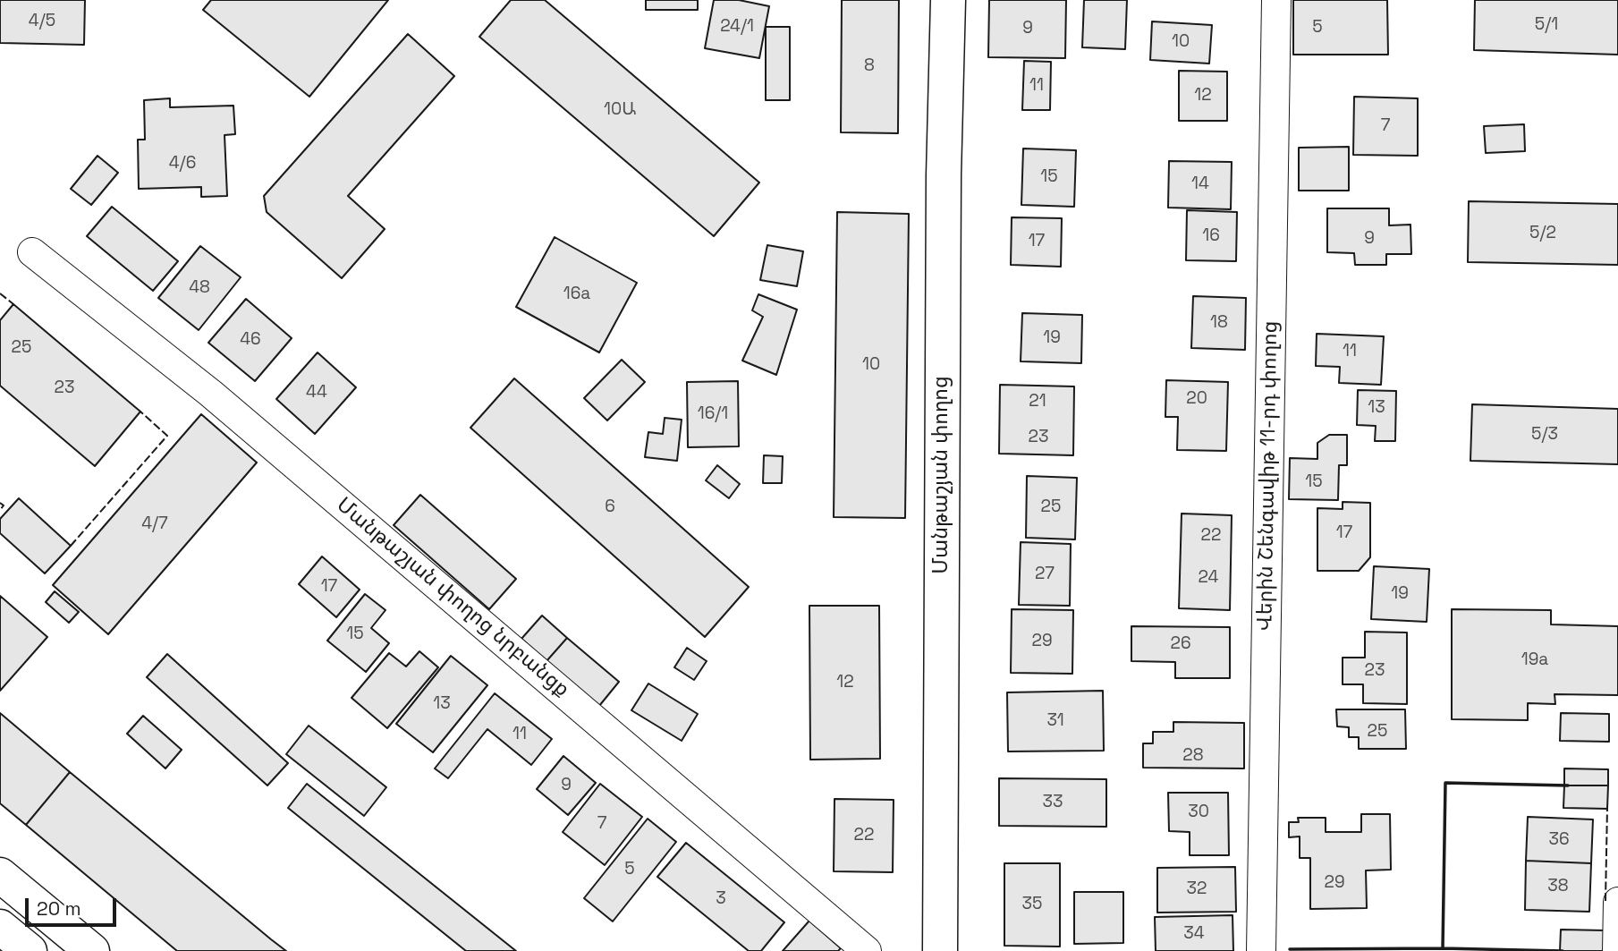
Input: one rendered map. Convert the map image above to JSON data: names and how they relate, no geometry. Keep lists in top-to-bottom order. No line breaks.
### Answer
{"streets":{"street":["Մանթաշյան փողոց","Վերին Շենգավիթ 11-րդ փողոց","Մանթաշյան փողոց նրբանցք"]},"house_numbers":["4/5","5/1","24/1","5","9","10","8","11","12","10Ա","7","4/6","15","14","5/2","16","9","17","48","16a","18","19","46","25","11","10","23","44","20","21","13","16/1","5/3","23","15","6","25","4/7","17","22","27","24","17","19","15","29","26","19a","23","12","13","31","25","11","28","9","33","30","7","22","36","5","29","38","32","3","35","34"],"scale_bar":"20 m"}
